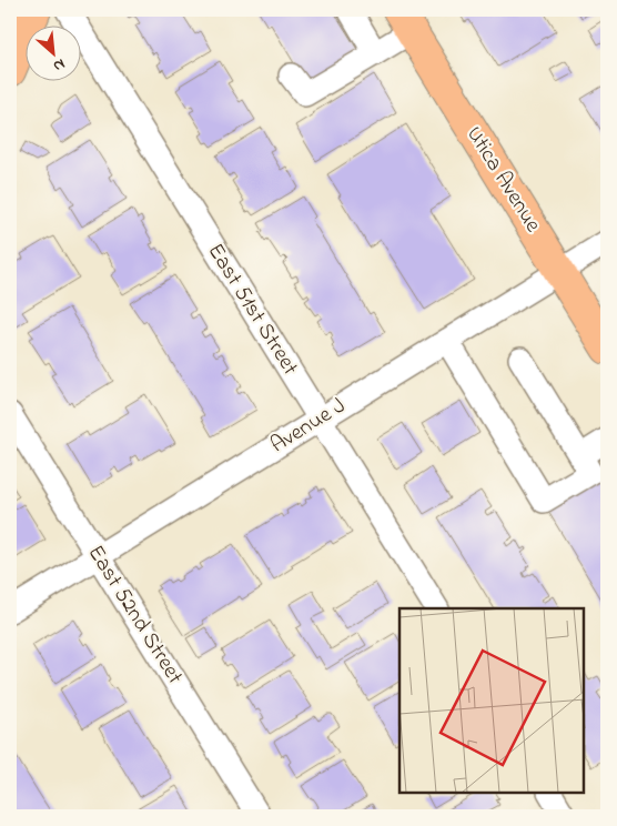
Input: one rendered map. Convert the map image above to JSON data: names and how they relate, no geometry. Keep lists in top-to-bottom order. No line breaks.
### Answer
{"streets":{"main road":["Utica Avenue"],"street":["East 51st Street","Avenue J","East 52nd Street"]},"crossings":[["Utica Avenue","Avenue J"],["East 51st Street","Avenue J"],["Avenue J","East 52nd Street"]],"north":"bottom right"}
